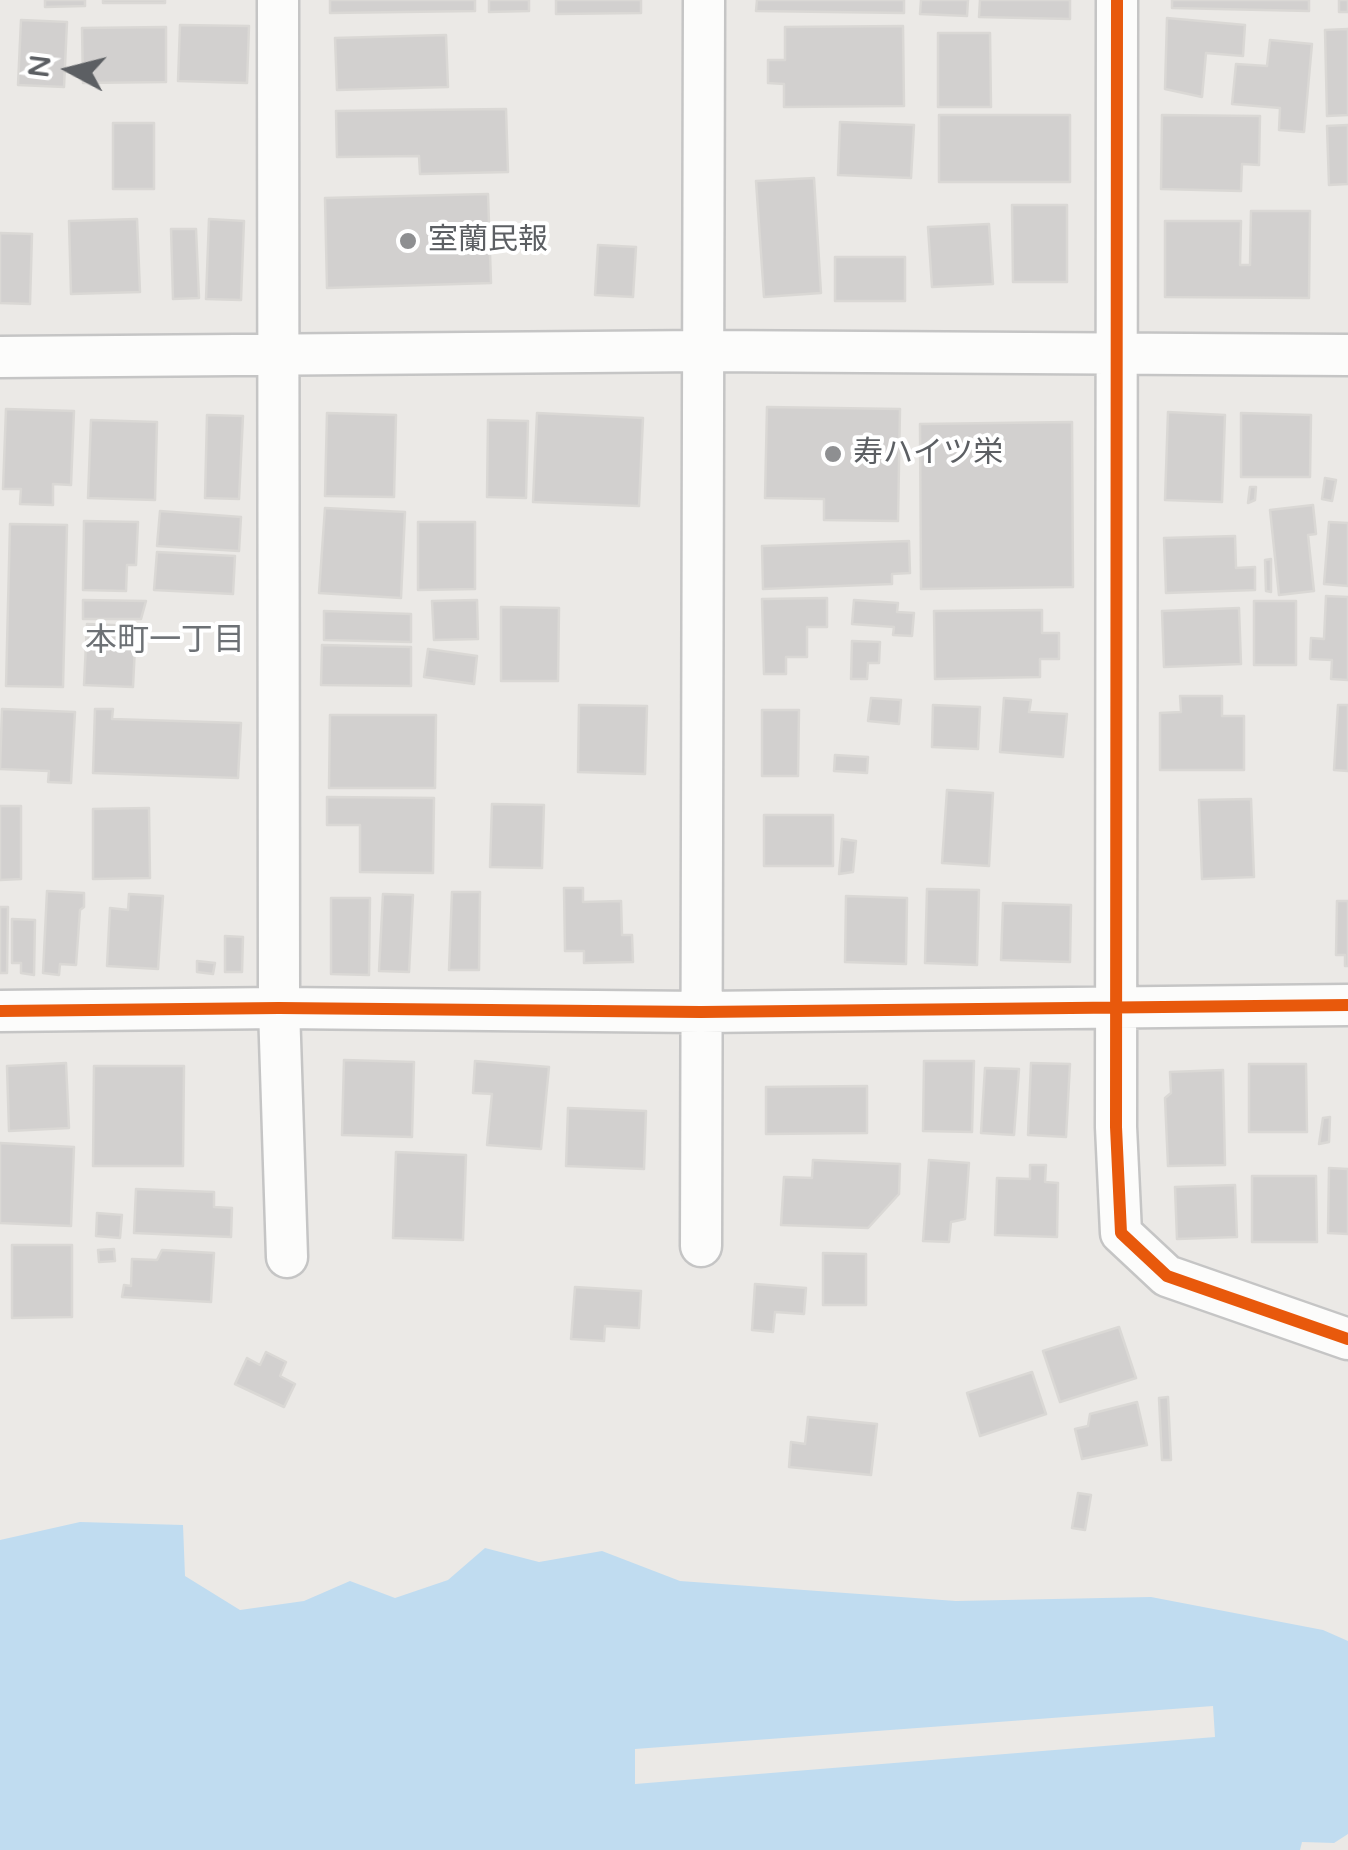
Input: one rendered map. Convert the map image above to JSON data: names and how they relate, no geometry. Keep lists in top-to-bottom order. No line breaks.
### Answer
{"districts":["本町一丁目"],"places":["室蘭民報","寿ハイツ栄"],"north":"left"}
